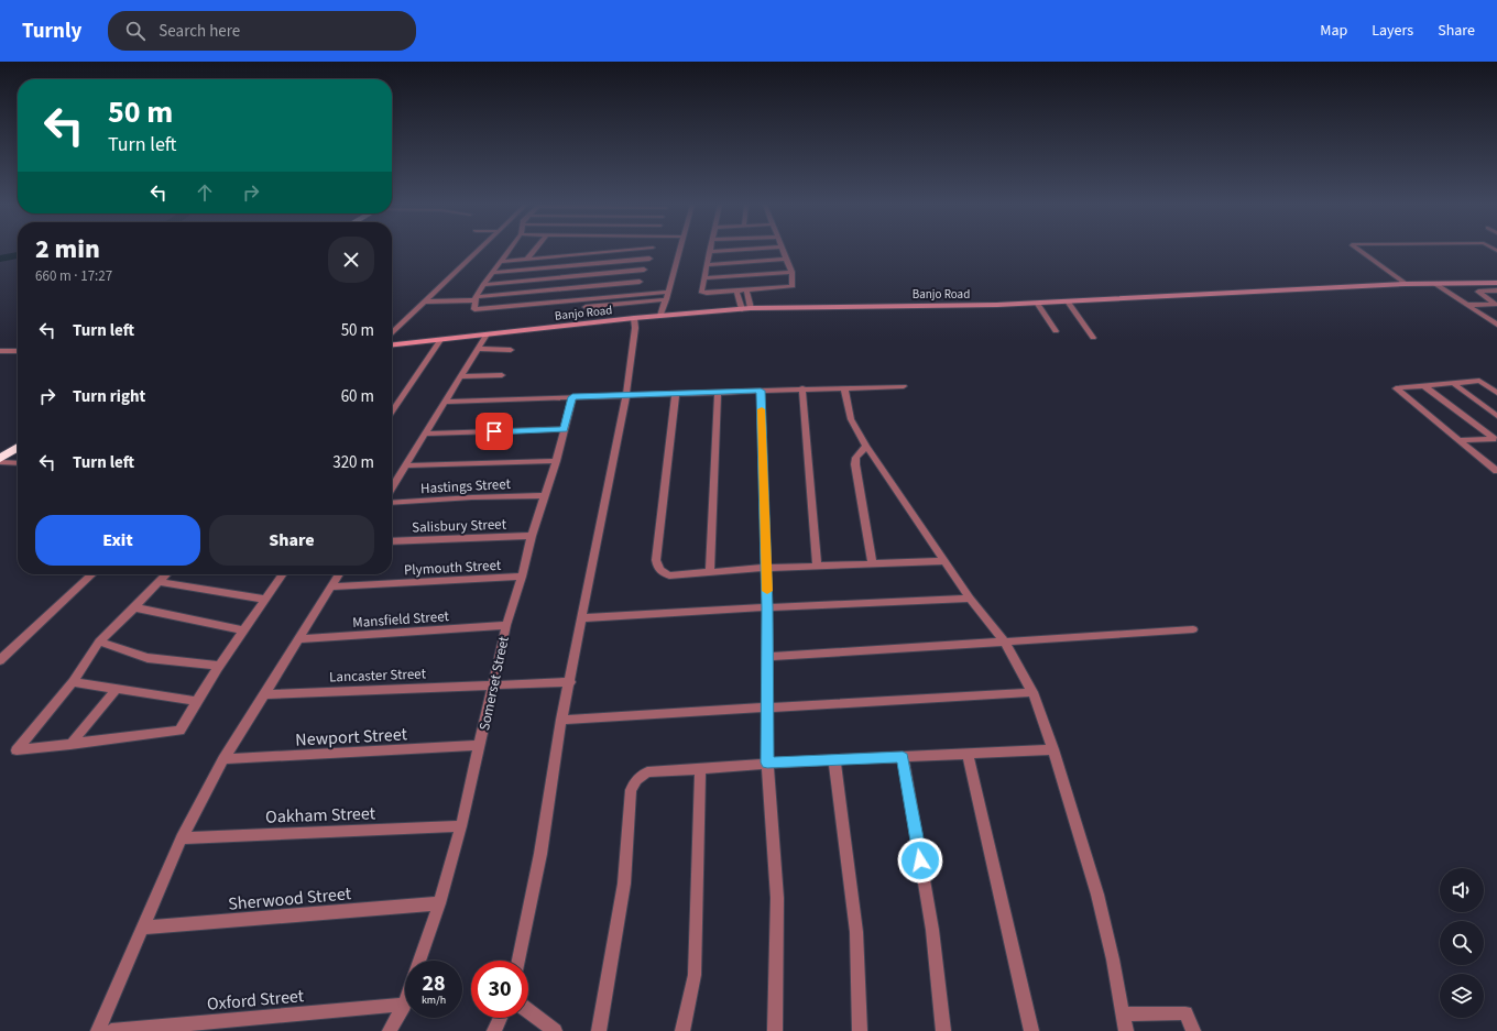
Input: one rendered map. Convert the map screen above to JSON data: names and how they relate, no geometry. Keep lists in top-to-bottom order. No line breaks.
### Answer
{"streets":{"street":["Banjo Road","Hastings Street","Salisbury Street","Plymouth Street","Mansfield Street","Lancaster Street","Somerset Street","Newport Street","Oakham Street","Sherwood Street","Oxford Street"]},"crossings":[["Hastings Street","Somerset Street"],["Salisbury Street","Somerset Street"],["Plymouth Street","Somerset Street"],["Mansfield Street","Somerset Street"],["Lancaster Street","Somerset Street"],["Somerset Street","Newport Street"],["Somerset Street","Oakham Street"],["Somerset Street","Sherwood Street"],["Somerset Street","Oxford Street"]],"page":{"header":"Turnly","search":"Search here","nav":["Map","Layers","Share"],"turn":["50 m","Turn left"],"heading":["2 min","660 m · 17:27"],"list":[{"name":"Turn left","value":"50 m"},{"name":"Turn right","value":"60 m"},{"name":"Turn left","value":"320 m"}],"buttons":["Exit","Share"],"speed":"28 km/h","limit":"30"}}
